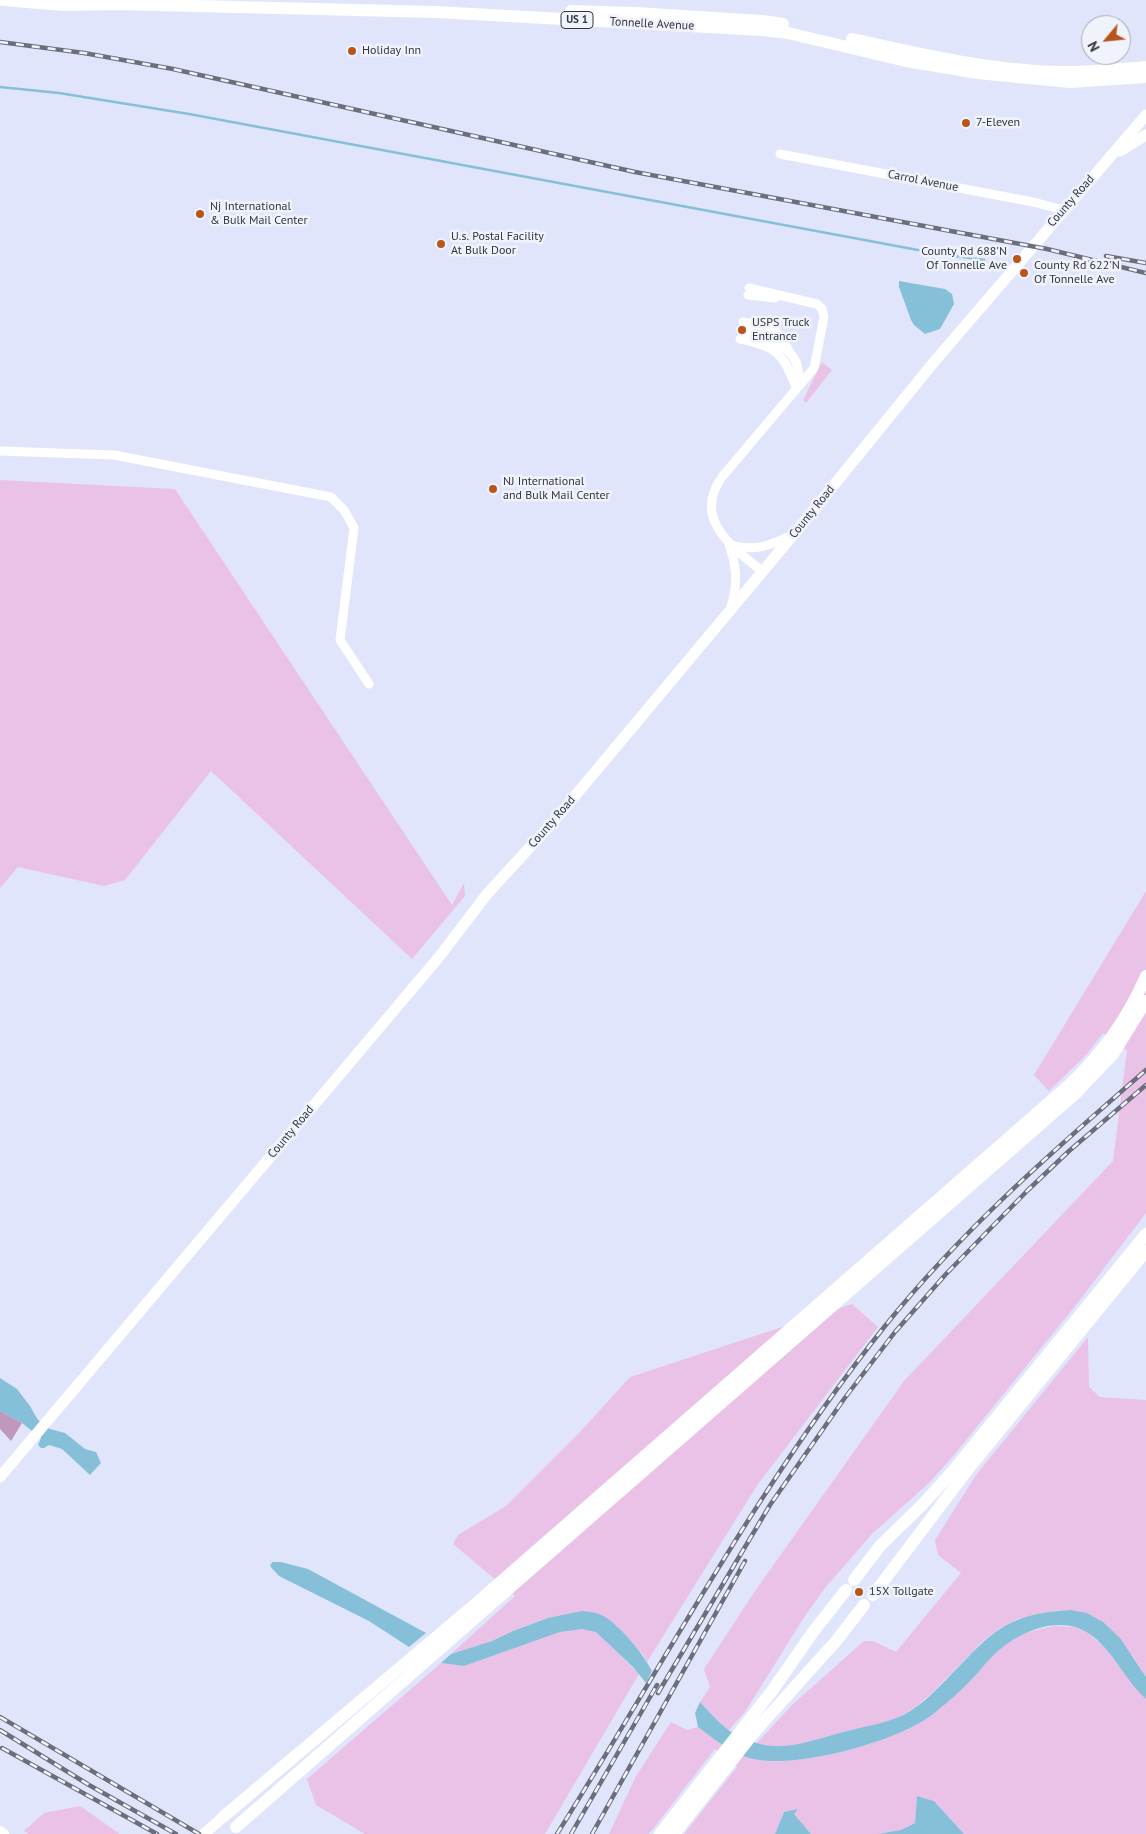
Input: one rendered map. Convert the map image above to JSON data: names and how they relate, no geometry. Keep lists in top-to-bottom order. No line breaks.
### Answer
{"streets":{"highway":["US 1","Tonnelle Avenue"],"main road":["County Road"],"street":["Carrol Avenue"]},"crossings":[["Carrol Avenue","County Road"]],"places":["Holiday Inn","7-Eleven","Nj International & Bulk Mail Center","U.s. Postal Facility At Bulk Door","County Rd 688'N Of Tonnelle Ave","County Rd 622'N Of Tonnelle Ave","USPS Truck Entrance","NJ International and Bulk Mail Center","15X Tollgate"],"north":"bottom left"}
